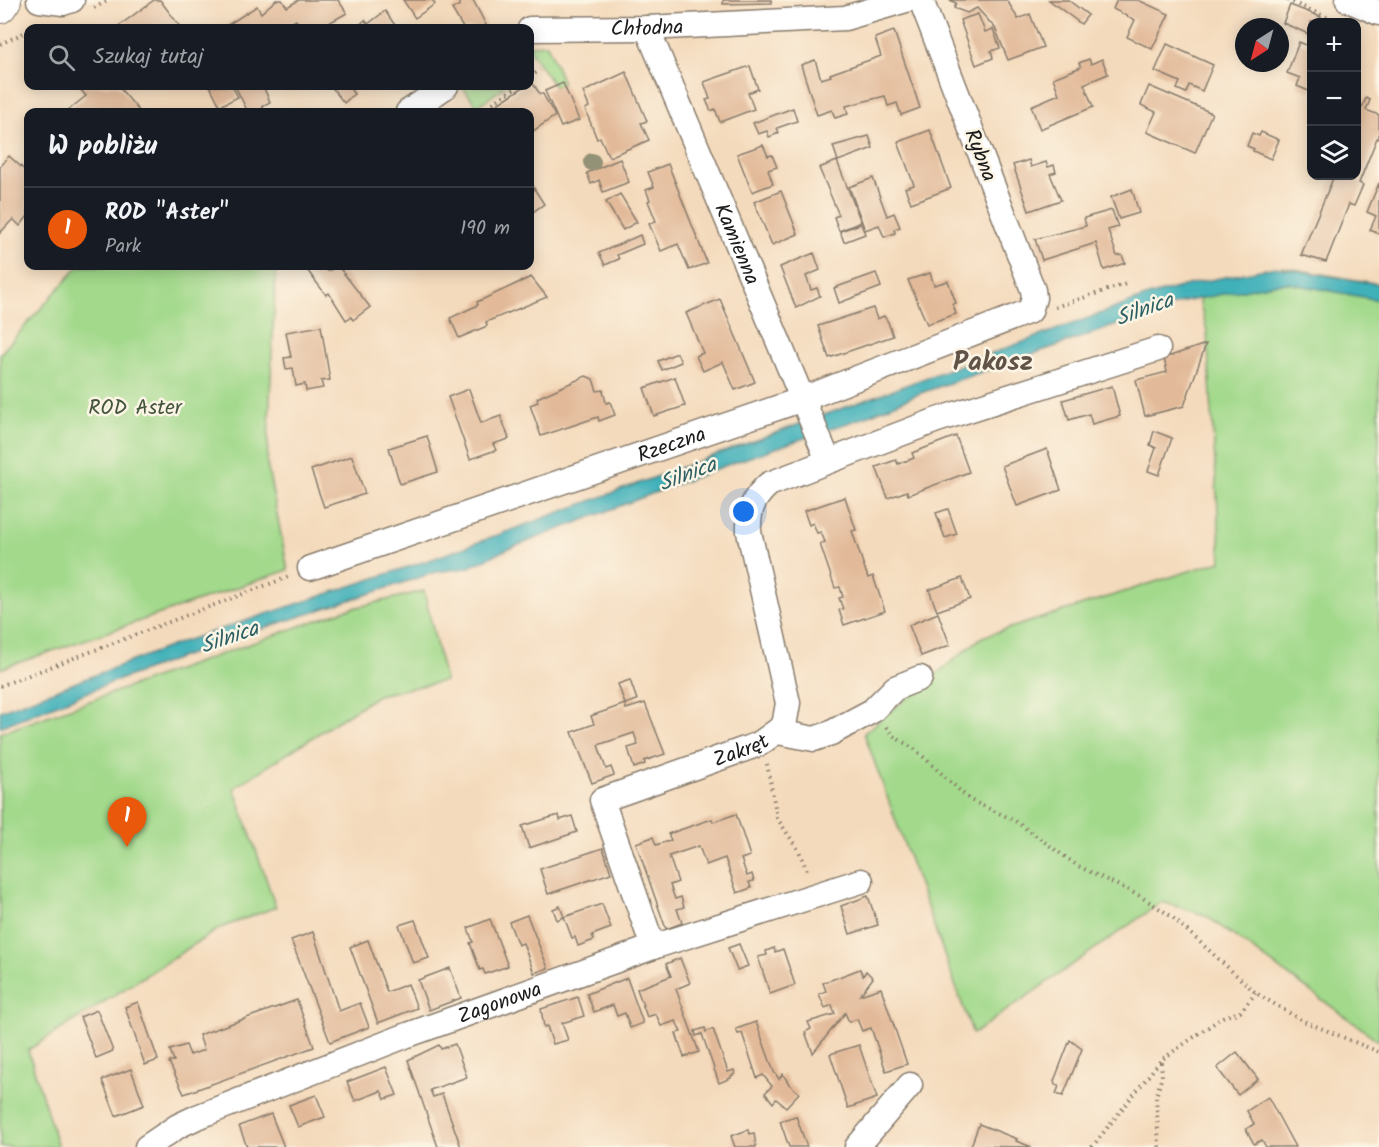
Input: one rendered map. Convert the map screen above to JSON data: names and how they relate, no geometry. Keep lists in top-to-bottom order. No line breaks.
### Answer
{"streets":{"street":["Chłodna","Rybna","Kamienna","Rzeczna","Zakręt","Zagonowa"]},"crossings":[["Chłodna","Kamienna"],["Rybna","Rzeczna"],["Kamienna","Rzeczna"],["Kamienna","Zakręt"],["Zakręt","Zagonowa"]],"districts":["Pakosz"],"water":["Silnica"],"parks":["ROD Aster"],"north":"bottom left","page":{"map_buttons":["+","−"],"search":"Szukaj tutaj","heading":"W pobliżu","list":[{"mark":"1","name":"ROD \"Aster\"","note":"Park","value":"190 m"}],"pins":"1"}}
